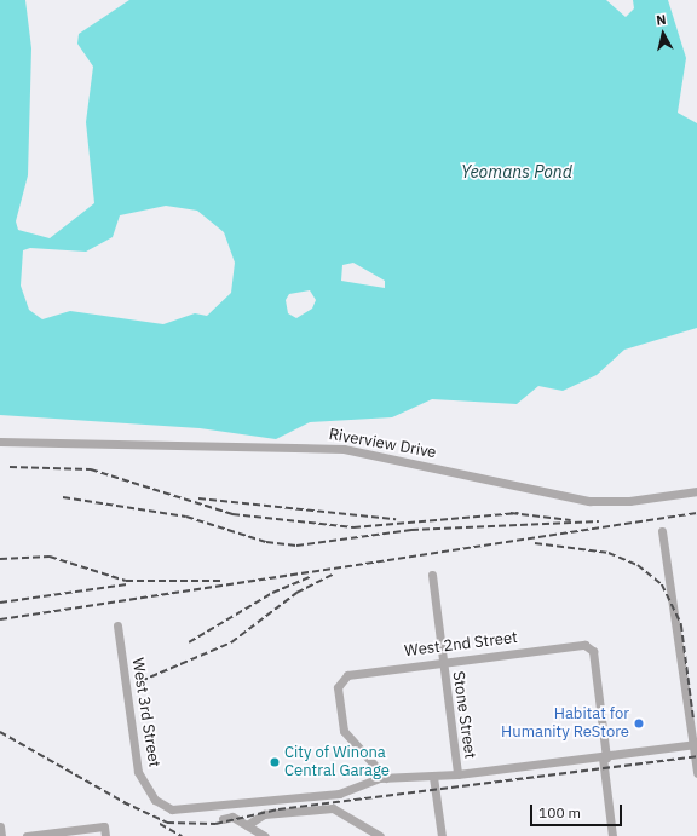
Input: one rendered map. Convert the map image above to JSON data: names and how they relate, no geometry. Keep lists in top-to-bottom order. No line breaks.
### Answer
{"streets":{"street":["Riverview Drive","West 2nd Street","West 3rd Street","Stone Street"]},"crossings":[["West 2nd Street","West 3rd Street"],["West 2nd Street","Stone Street"],["West 3rd Street","Stone Street"]],"water":["Yeomans Pond"],"places":["Habitat for Humanity ReStore","City of Winona Central Garage"],"scale_bar":"100 m","north":"top"}
